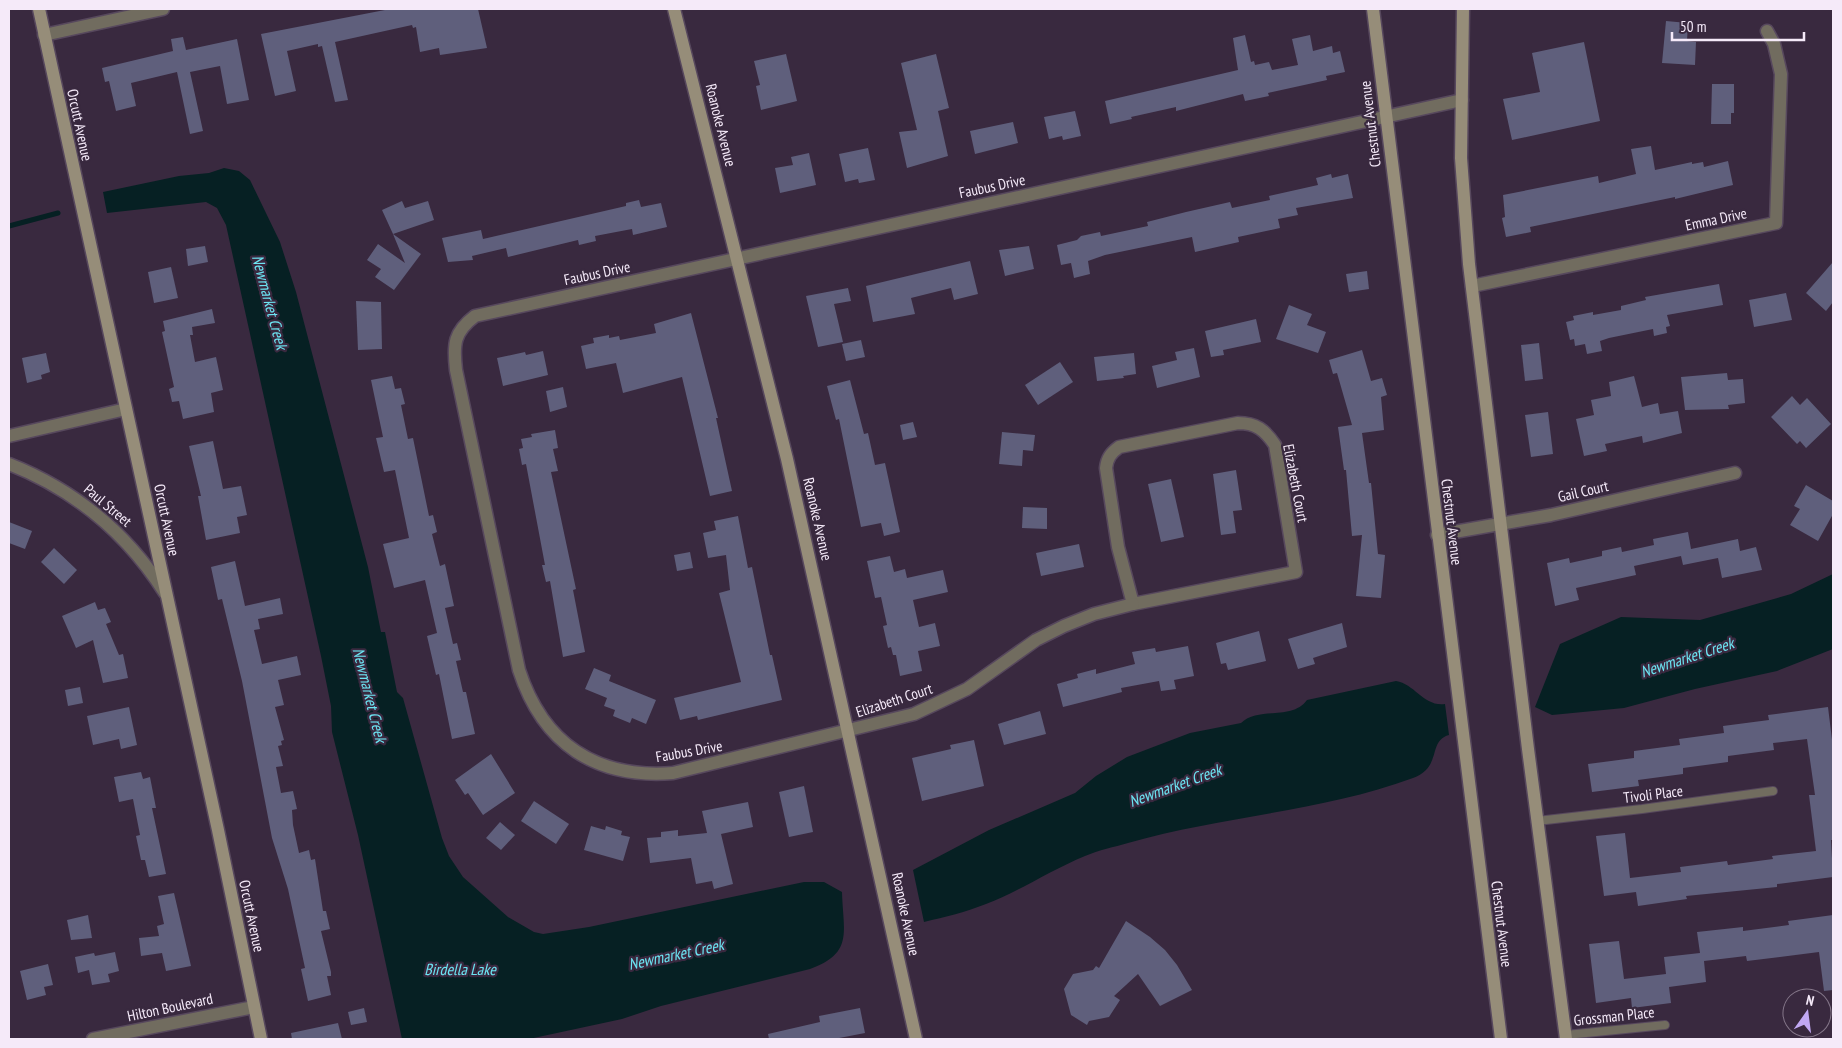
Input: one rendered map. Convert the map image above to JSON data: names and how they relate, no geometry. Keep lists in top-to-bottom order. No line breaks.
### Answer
{"streets":{"street":["Chestnut Avenue","Orcutt Avenue","Roanoke Avenue","Faubus Drive","Emma Drive","Elizabeth Court","Gail Court","Paul Street","Hilton Boulevard"],"lane":["Tivoli Place","Grossman Place"]},"crossings":[["Chestnut Avenue","Faubus Drive"],["Chestnut Avenue","Gail Court"],["Orcutt Avenue","Paul Street"],["Orcutt Avenue","Hilton Boulevard"],["Roanoke Avenue","Faubus Drive"],["Roanoke Avenue","Elizabeth Court"],["Faubus Drive","Elizabeth Court"]],"water":["Newmarket Creek","Birdella Lake"],"scale_bar":"50 m","north":"top"}
